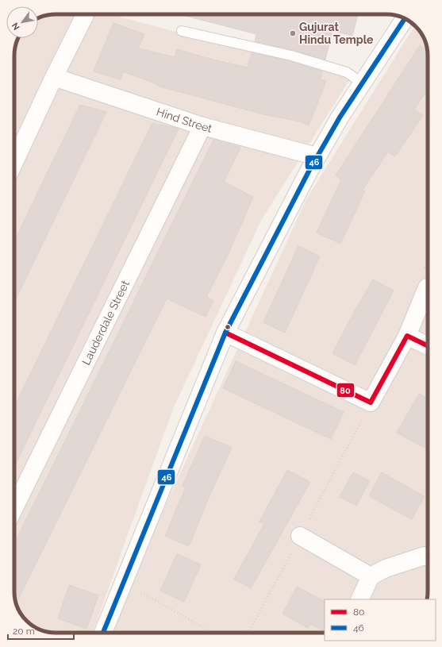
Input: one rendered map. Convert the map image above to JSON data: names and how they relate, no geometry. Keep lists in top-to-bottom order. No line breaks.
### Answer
{"streets":{"street":["Hind Street","Lauderdale Street"]},"crossings":[["Hind Street","Lauderdale Street"]],"places":["Gujurat Hindu Temple"],"lines":["transit line 46","transit line 80"],"legend":["80","46"],"scale_bar":"20 m","north":"bottom left"}
